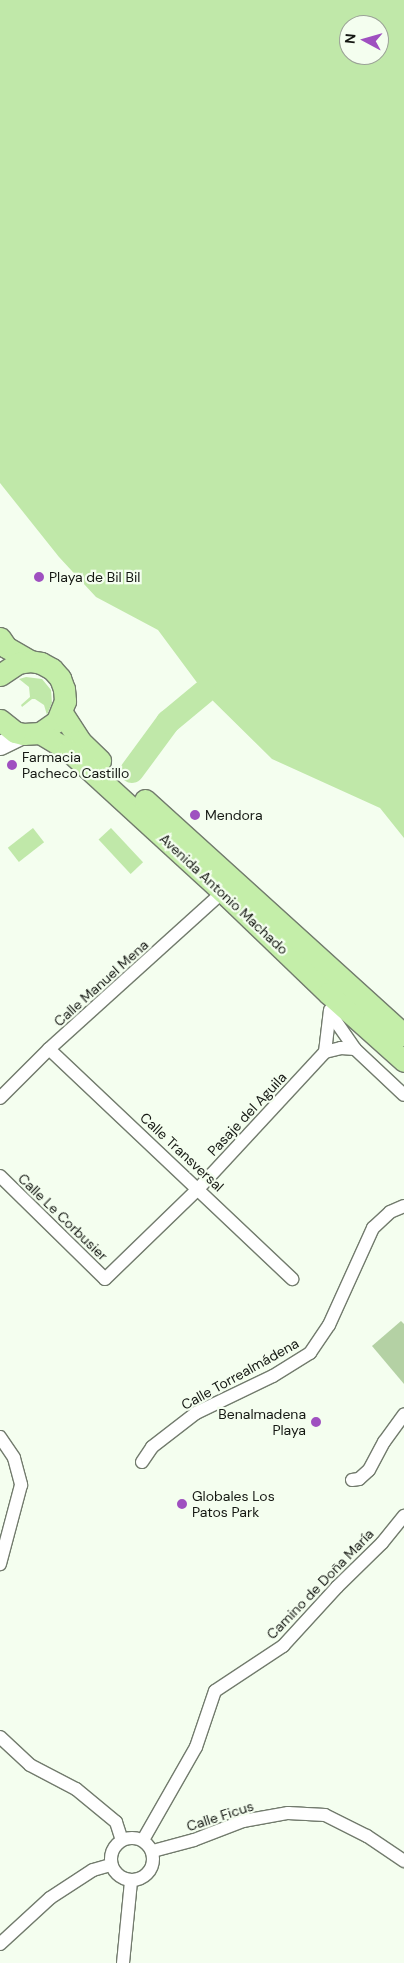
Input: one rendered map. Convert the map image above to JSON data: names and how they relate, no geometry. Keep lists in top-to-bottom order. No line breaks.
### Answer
{"streets":{"main road":["Avenida Antonio Machado"],"street":["Calle Manuel Mena","Pasaje del Aguila","Calle Transversal","Calle Le Corbusier","Calle Torrealmádena","Camino de Doña María","Calle Ficus"]},"crossings":[["Avenida Antonio Machado","Calle Manuel Mena"],["Calle Manuel Mena","Calle Transversal"],["Pasaje del Aguila","Calle Transversal"],["Pasaje del Aguila","Calle Le Corbusier"],["Camino de Doña María","Calle Ficus"]],"places":["Playa de Bil Bil","Farmacia Pacheco Castillo","Mendora","Benalmadena Playa","Globales Los Patos Park"],"north":"left"}
